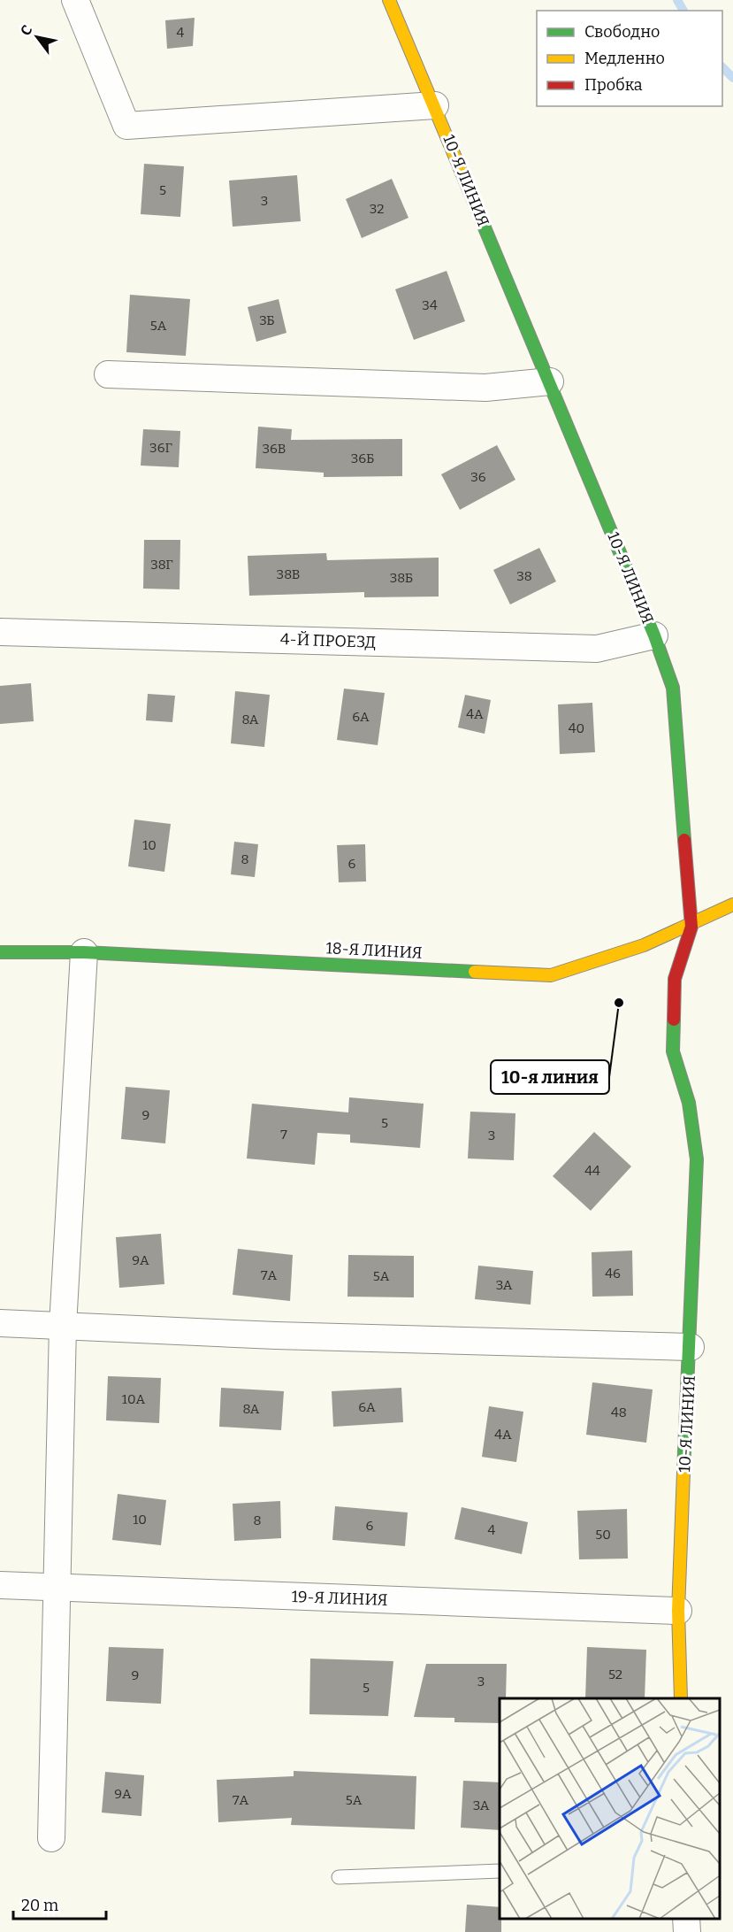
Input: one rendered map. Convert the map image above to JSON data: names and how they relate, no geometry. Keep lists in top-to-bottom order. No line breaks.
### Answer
{"streets":{"street":["10-Я ЛИНИЯ","4-Й ПРОЕЗД","18-Я ЛИНИЯ","19-Я ЛИНИЯ"]},"crossings":[["10-Я ЛИНИЯ","4-Й ПРОЕЗД"],["10-Я ЛИНИЯ","18-Я ЛИНИЯ"],["10-Я ЛИНИЯ","19-Я ЛИНИЯ"]],"places":["10-я линия"],"house_numbers":["4","5","3","32","34","3Б","5А","36Г","36В","36Б","36","38Г","38В","38","38Б","4А","6А","8А","40","10","8","6","9","5","7","3","44","9А","46","7А","5А","3А","10А","6А","8А","48","4А","10","8","6","4","50","52","9","3","5","9А","7А","5А","3А"],"legend":["Свободно","Медленно","Пробка"],"scale_bar":"20 m","north":"top left"}
